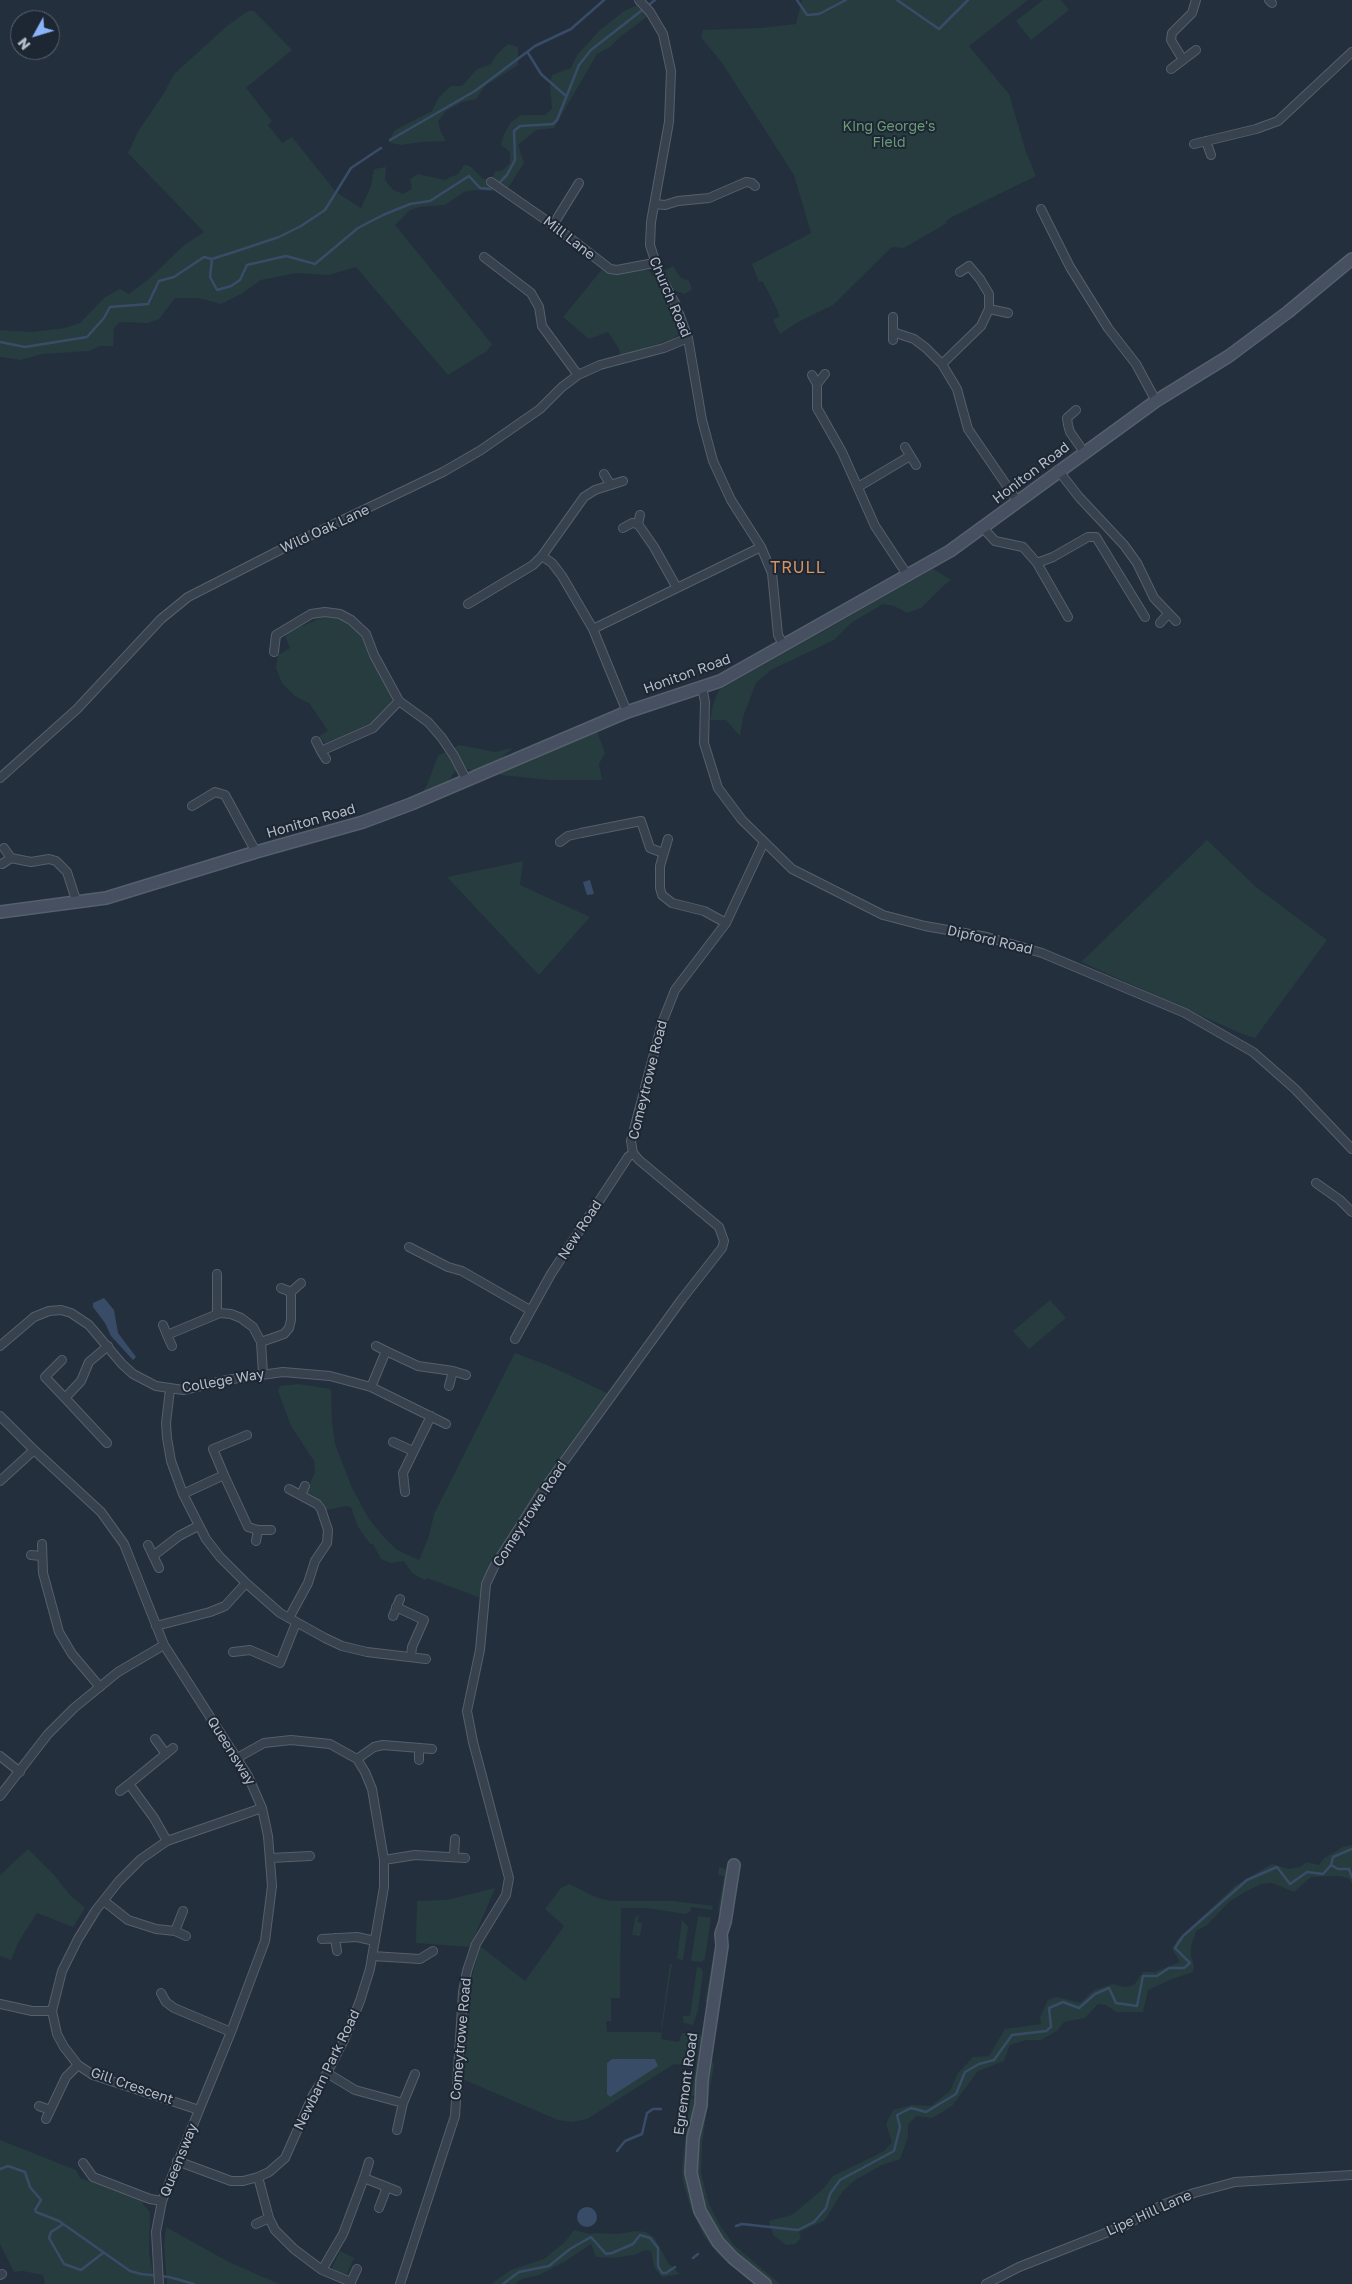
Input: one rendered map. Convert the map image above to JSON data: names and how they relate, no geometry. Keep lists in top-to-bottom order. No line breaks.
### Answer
{"streets":{"street":["Mill Lane","Church Road","Honiton Road","Wild Oak Lane","Dipford Road","Comeytrowe Road","New Road","College Way","Queensway","Newbarn Park Road","Egremont Road","Gill Crescent","Lipe Hill Lane"]},"crossings":[["Mill Lane","Church Road"],["Church Road","Honiton Road"],["Church Road","Wild Oak Lane"],["Honiton Road","Dipford Road"],["Dipford Road","Comeytrowe Road"],["Comeytrowe Road","New Road"],["Queensway","Newbarn Park Road"],["Queensway","Gill Crescent"]],"districts":["TRULL"],"parks":["King George's Field"],"north":"bottom left"}
